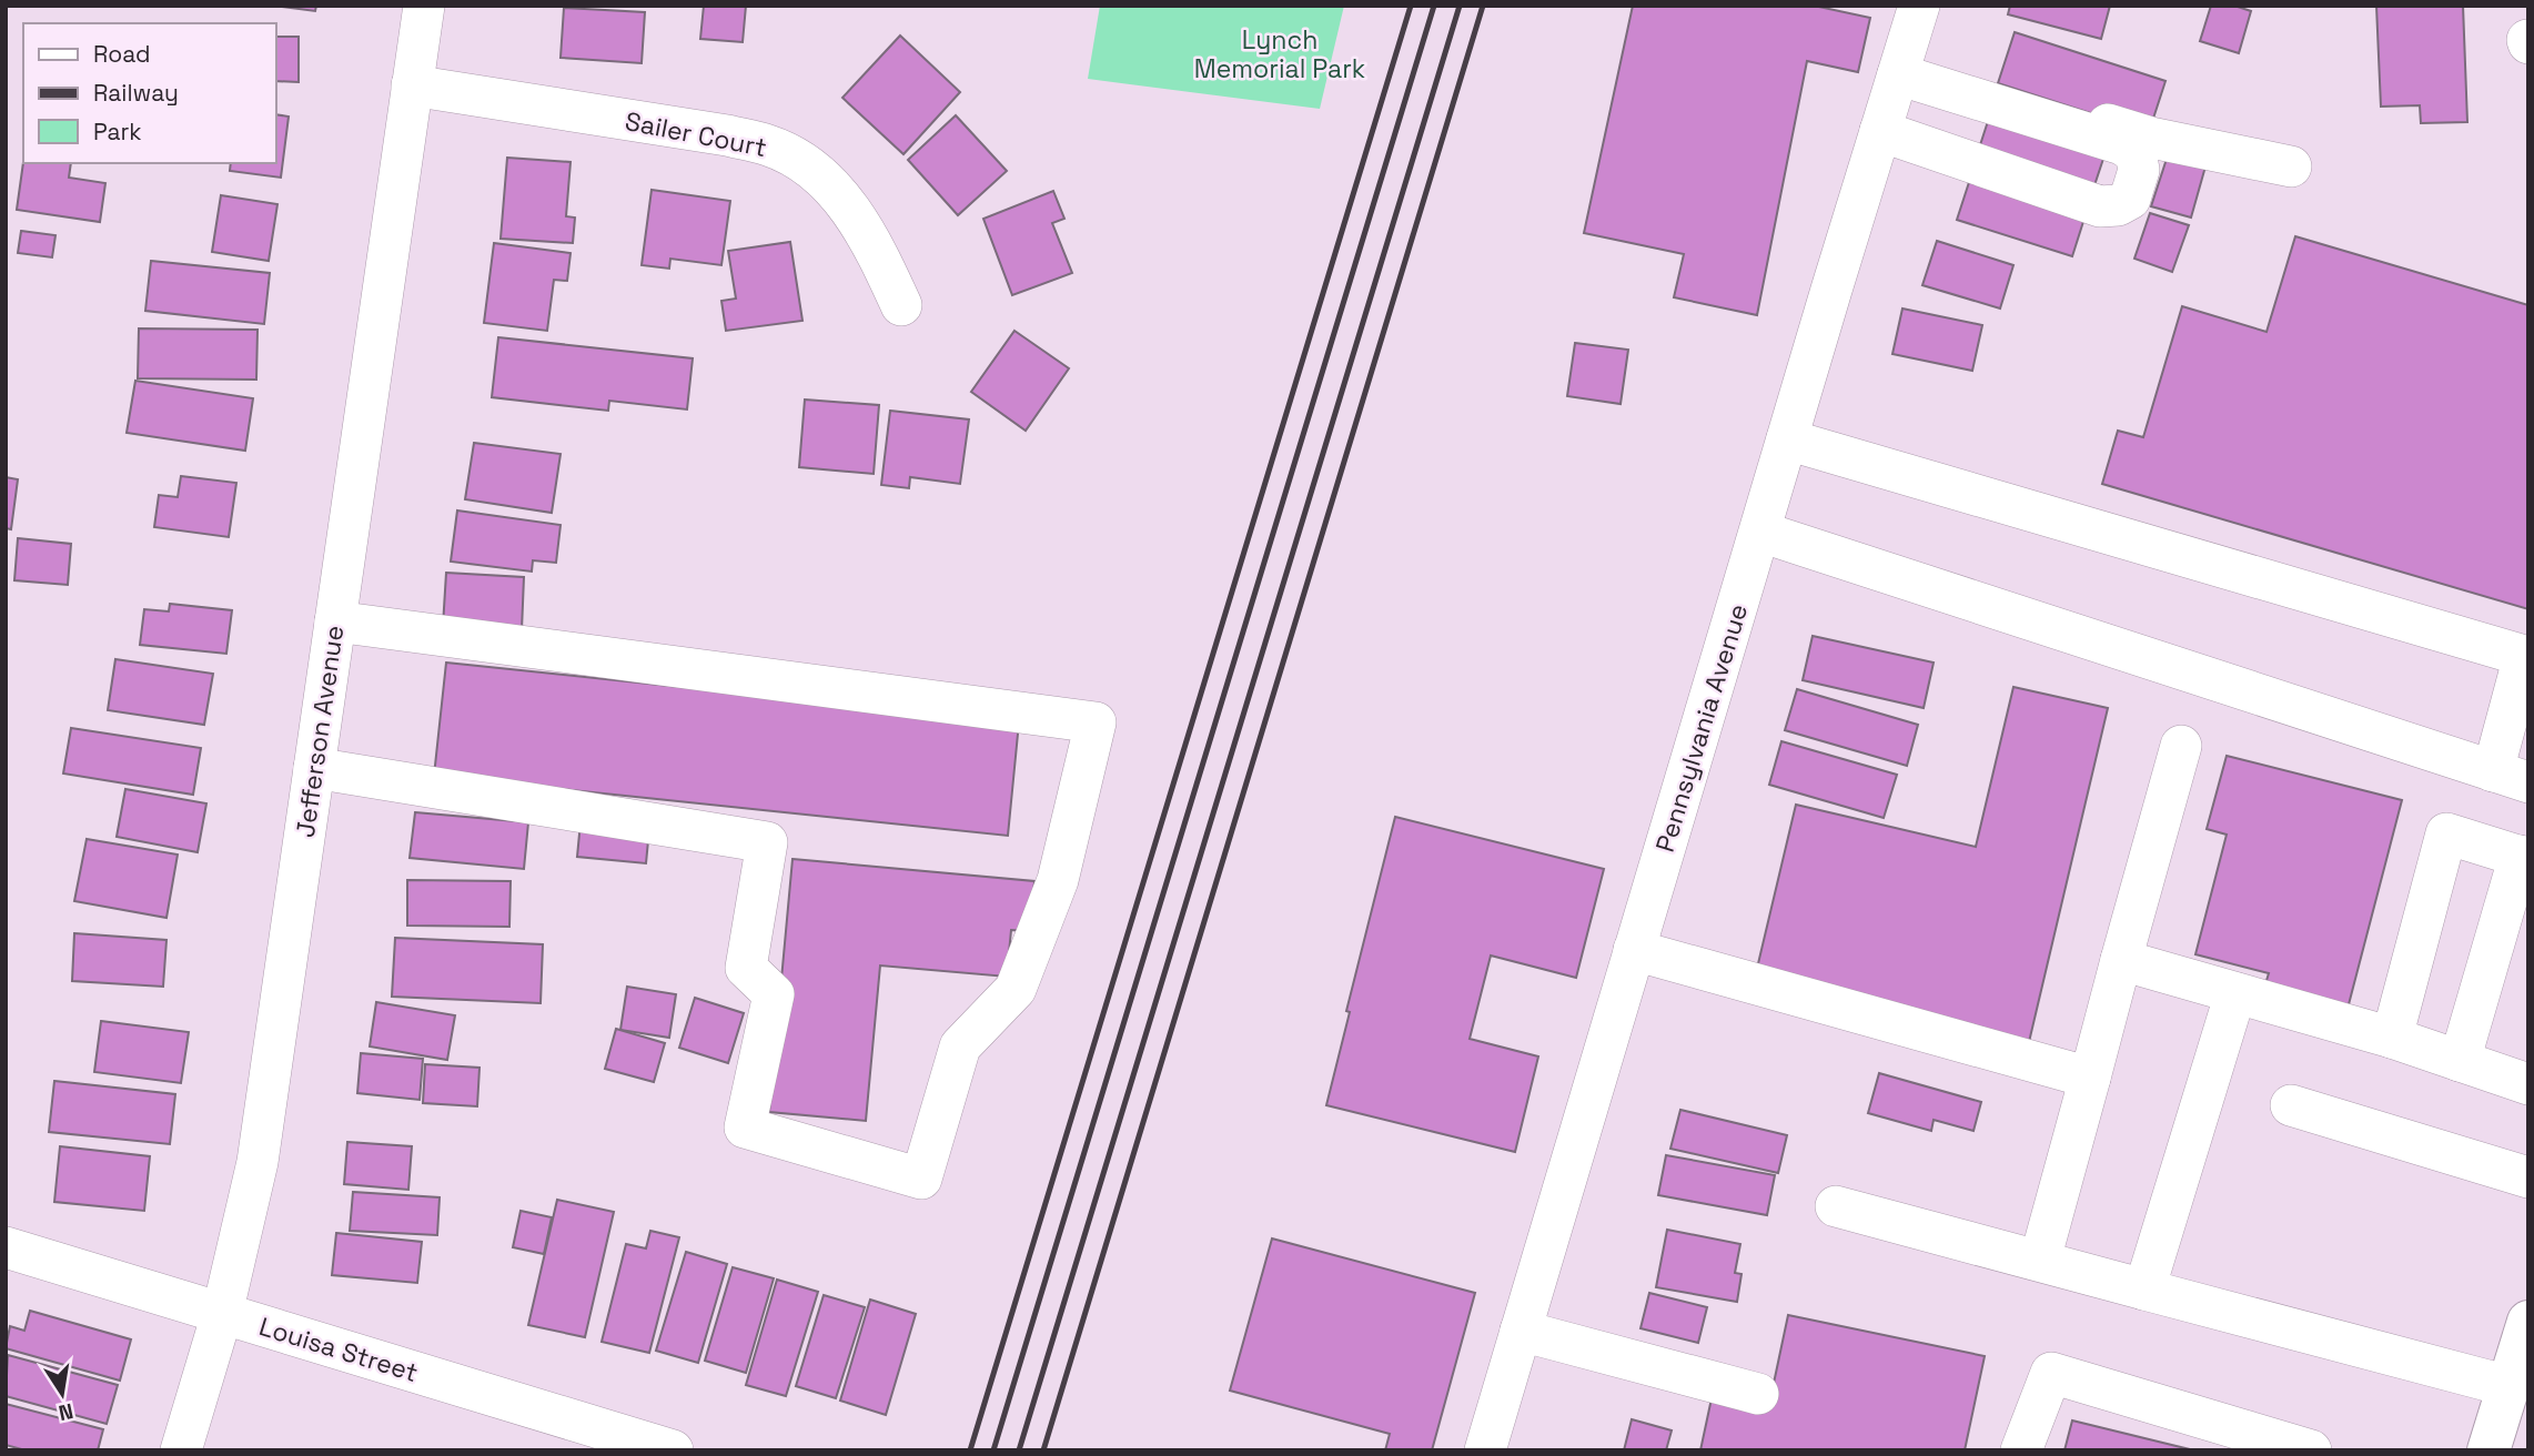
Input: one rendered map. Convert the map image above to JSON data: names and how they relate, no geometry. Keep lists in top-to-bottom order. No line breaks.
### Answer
{"streets":{"street":["Sailer Court","Pennsylvania Avenue","Jefferson Avenue","Louisa Street"]},"crossings":[["Sailer Court","Jefferson Avenue"],["Jefferson Avenue","Louisa Street"]],"parks":["Lynch Memorial Park"],"legend":["Road","Railway","Park"],"north":"bottom"}
